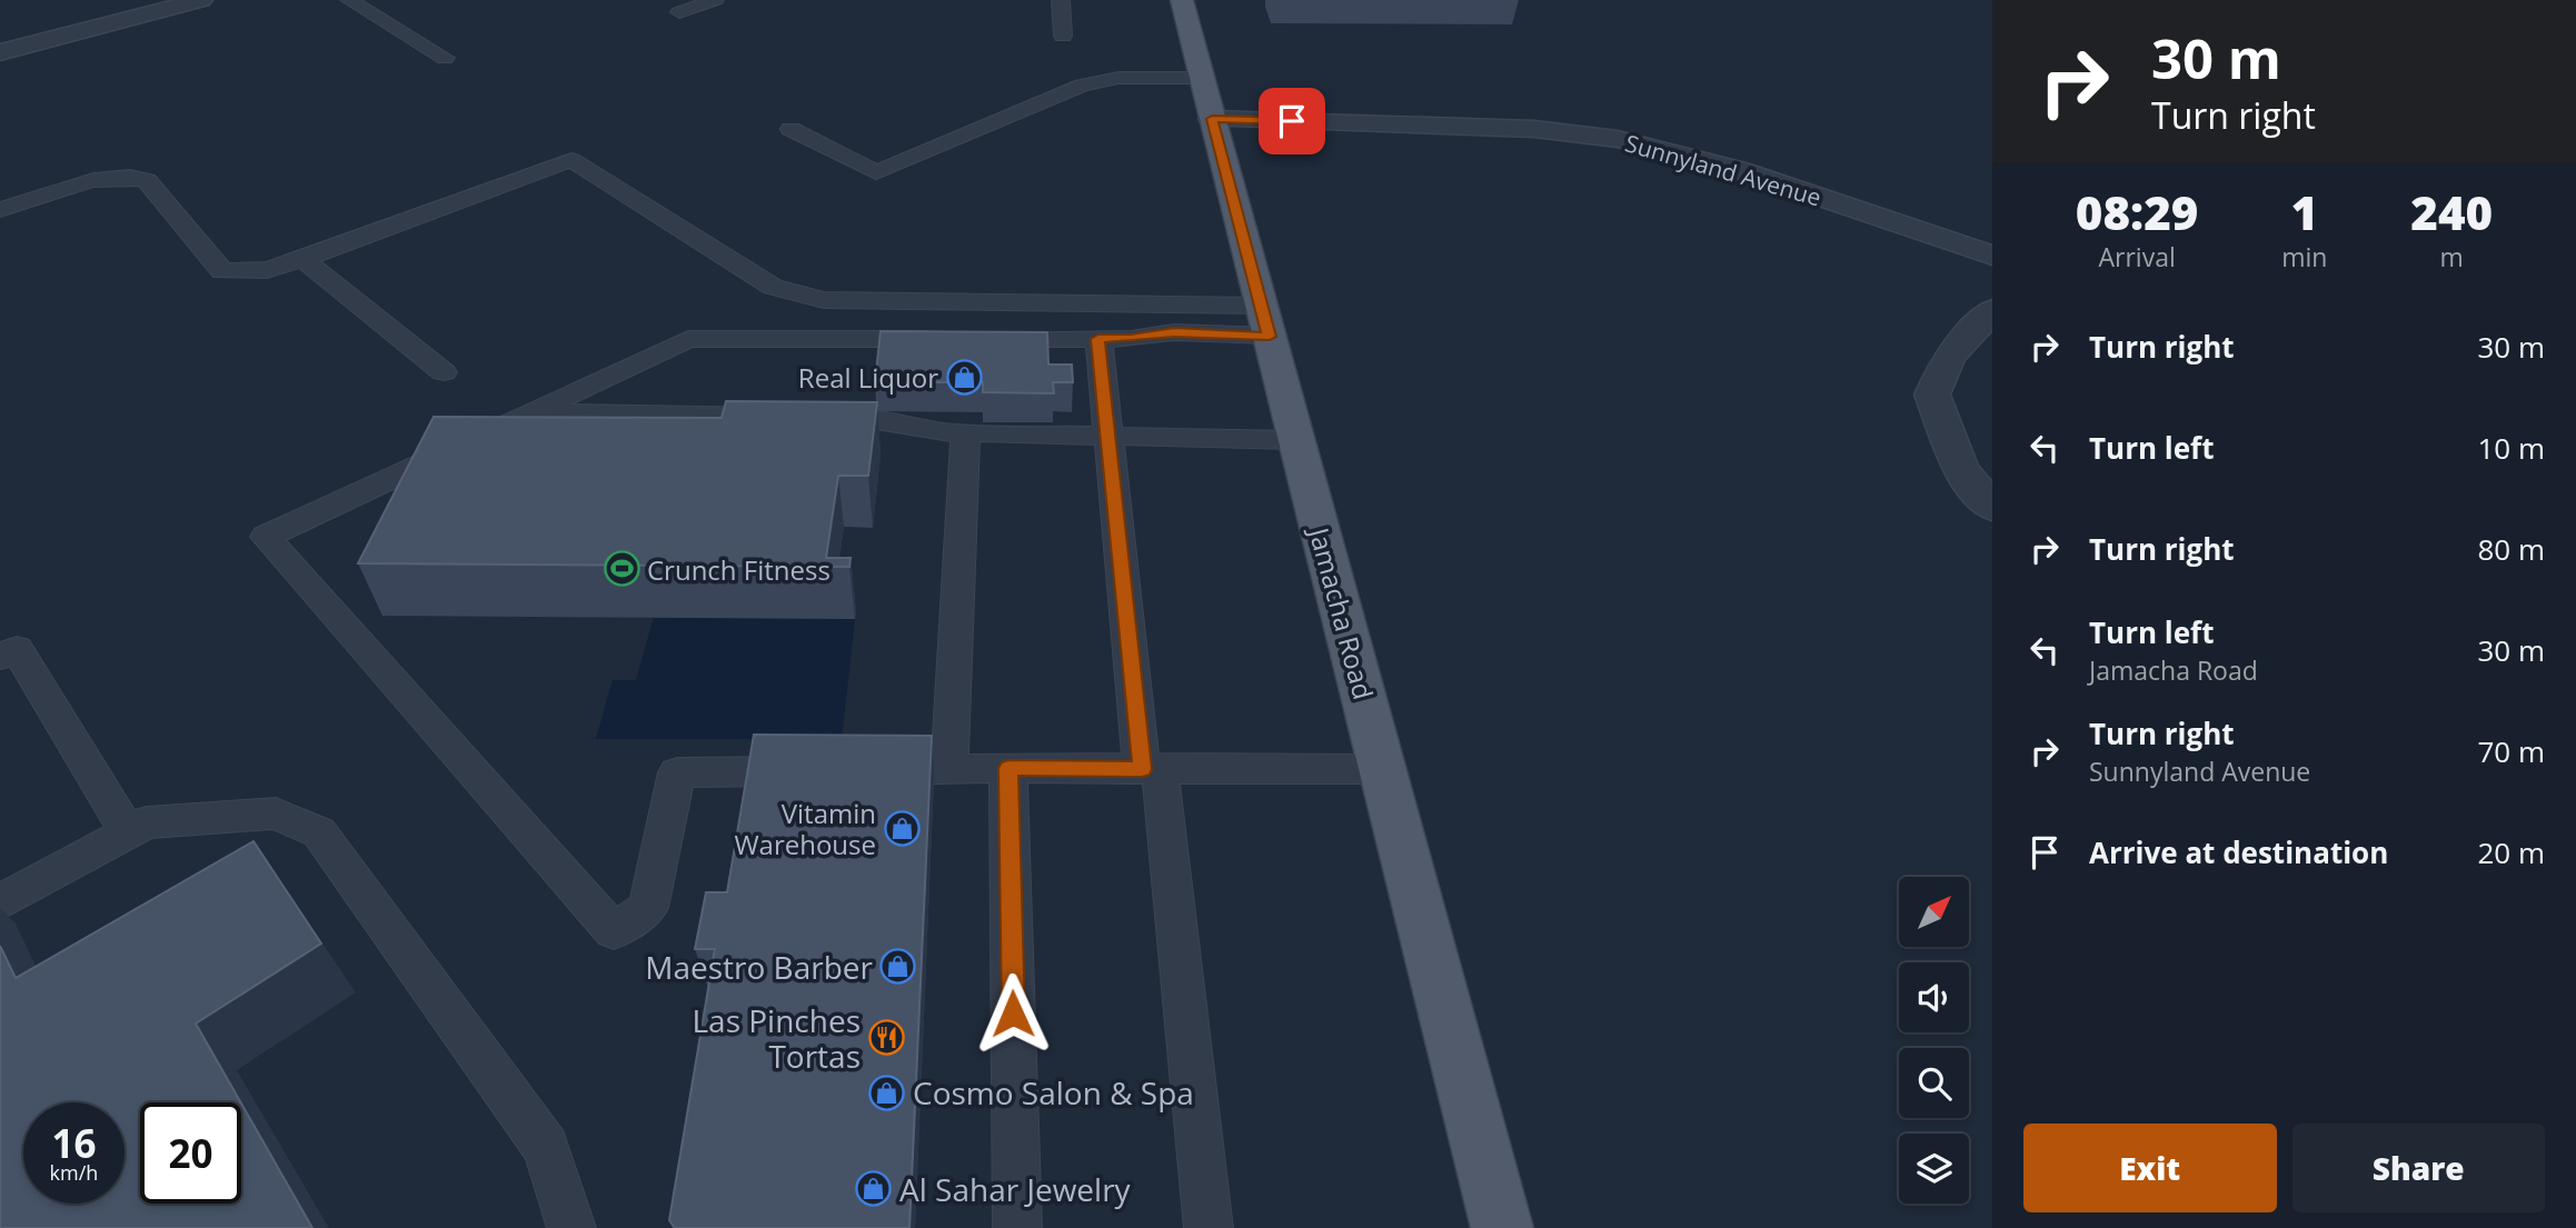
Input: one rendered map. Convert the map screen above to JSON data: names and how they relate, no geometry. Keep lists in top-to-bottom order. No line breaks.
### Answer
{"streets":{"main road":["Jamacha Road"],"street":["Sunnyland Avenue"]},"crossings":[["Sunnyland Avenue","Jamacha Road"]],"places":{"shop":["Real Liquor","Vitamin Warehouse","Maestro Barber","Cosmo Salon & Spa","Al Sahar Jewelry"],"sports":["Crunch Fitness"],"restaurant":["Las Pinches Tortas"]},"north":"top right","page":{"turn":["30 m","Turn right"],"eta":["08:29","Arrival","1","min","240","m"],"list":[{"name":"Turn right","value":"30 m"},{"name":"Turn left","value":"10 m"},{"name":"Turn right","value":"80 m"},{"name":"Turn left","note":"Jamacha Road","value":"30 m"},{"name":"Turn right","note":"Sunnyland Avenue","value":"70 m"},{"name":"Arrive at destination","value":"20 m"}],"speed":"16 km/h","limit":"20","buttons":["Exit","Share"]}}
